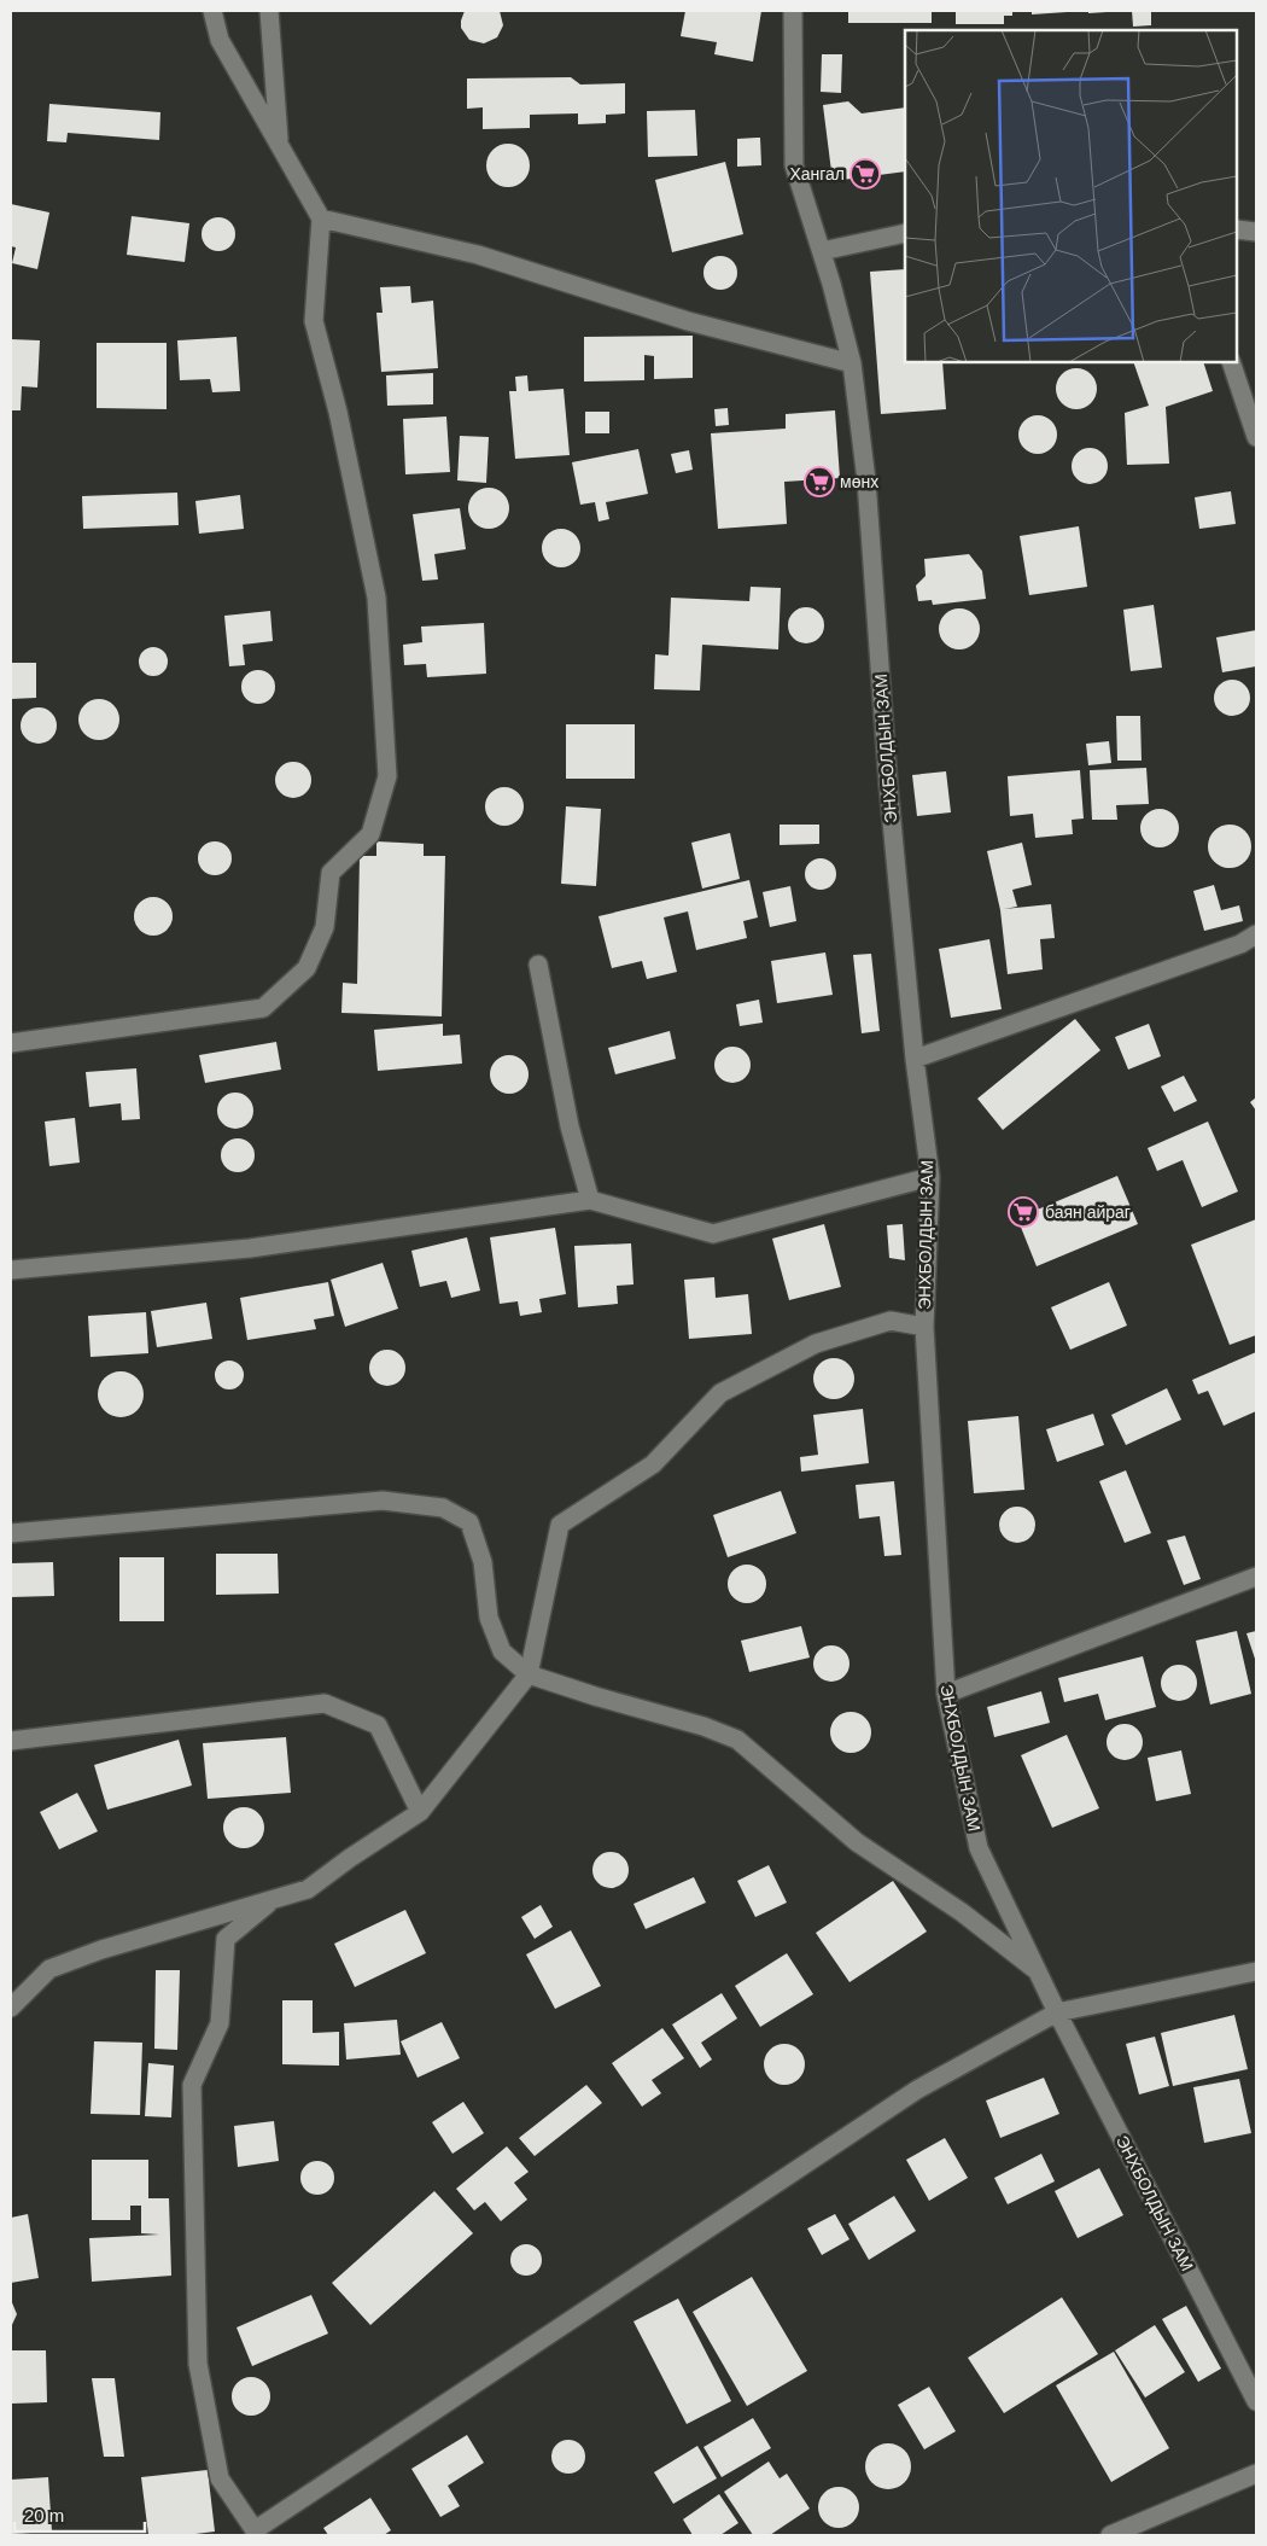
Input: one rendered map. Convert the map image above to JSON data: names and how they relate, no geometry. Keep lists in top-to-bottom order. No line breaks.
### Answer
{"streets":{"street":["ЭНХБОЛДЫН ЗАМ"]},"places":{"supermarket":["Хангал","мөнх","баян айраг"]},"scale_bar":"20 m"}
